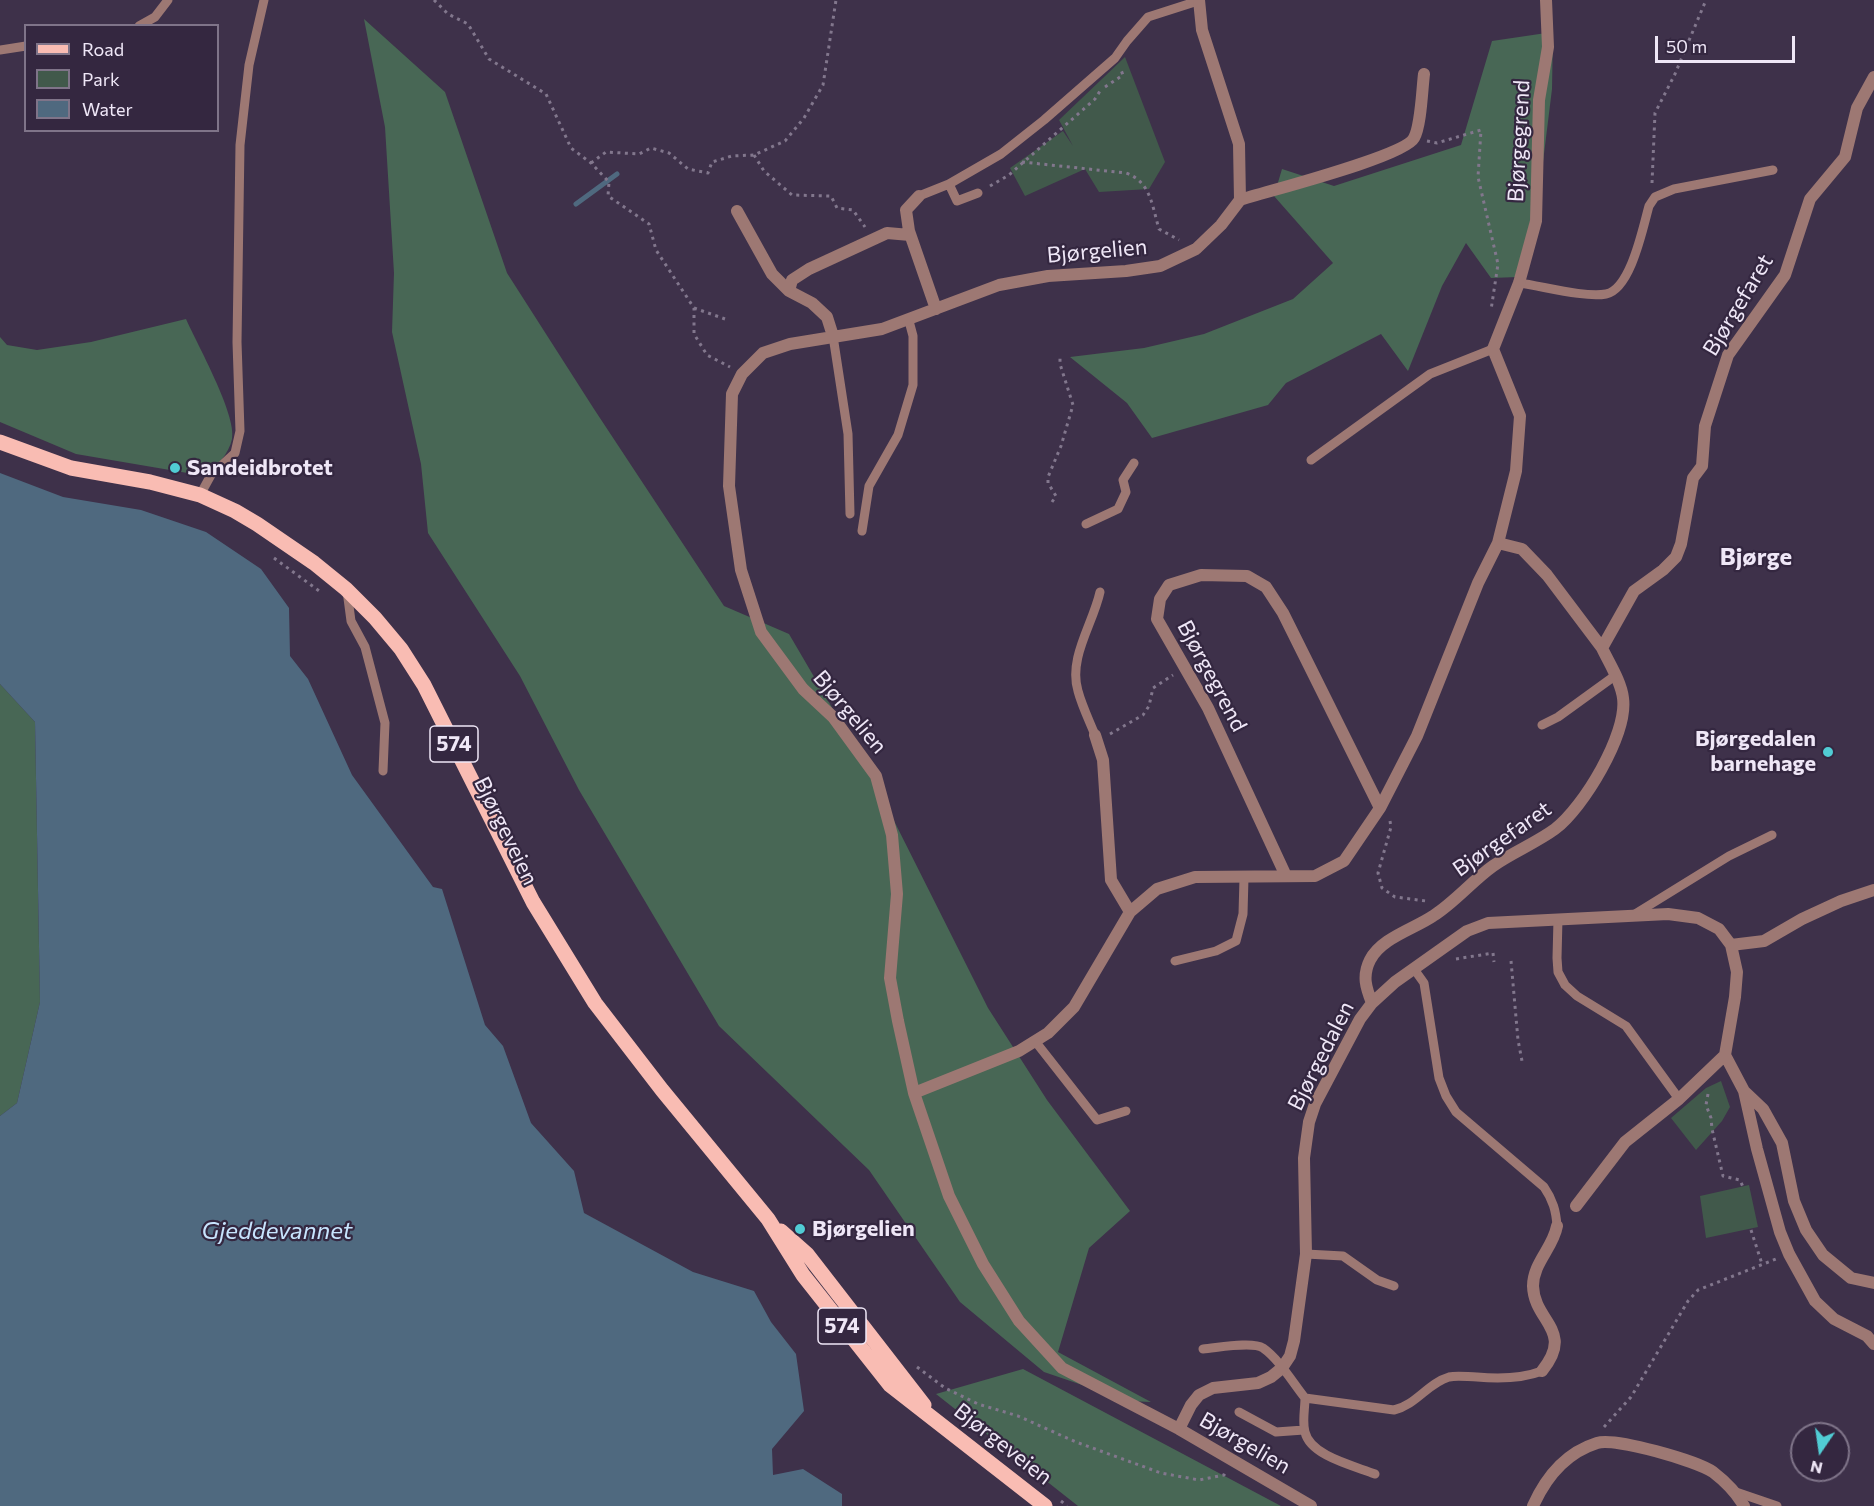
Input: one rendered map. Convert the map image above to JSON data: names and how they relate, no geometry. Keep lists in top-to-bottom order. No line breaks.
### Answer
{"streets":{"main road":["574","Bjørgeveien"],"street":["Bjørgegrend","Bjørgelien","Bjørgefaret","Bjørgedalen"]},"crossings":[["Bjørgefaret","Bjørgedalen"]],"districts":["Bjørge"],"water":["Gjeddevannet"],"places":["Sandeidbrotet","Bjørgedalen barnehage","Bjørgelien"],"legend":["Road","Park","Water"],"scale_bar":"50 m","north":"bottom"}
